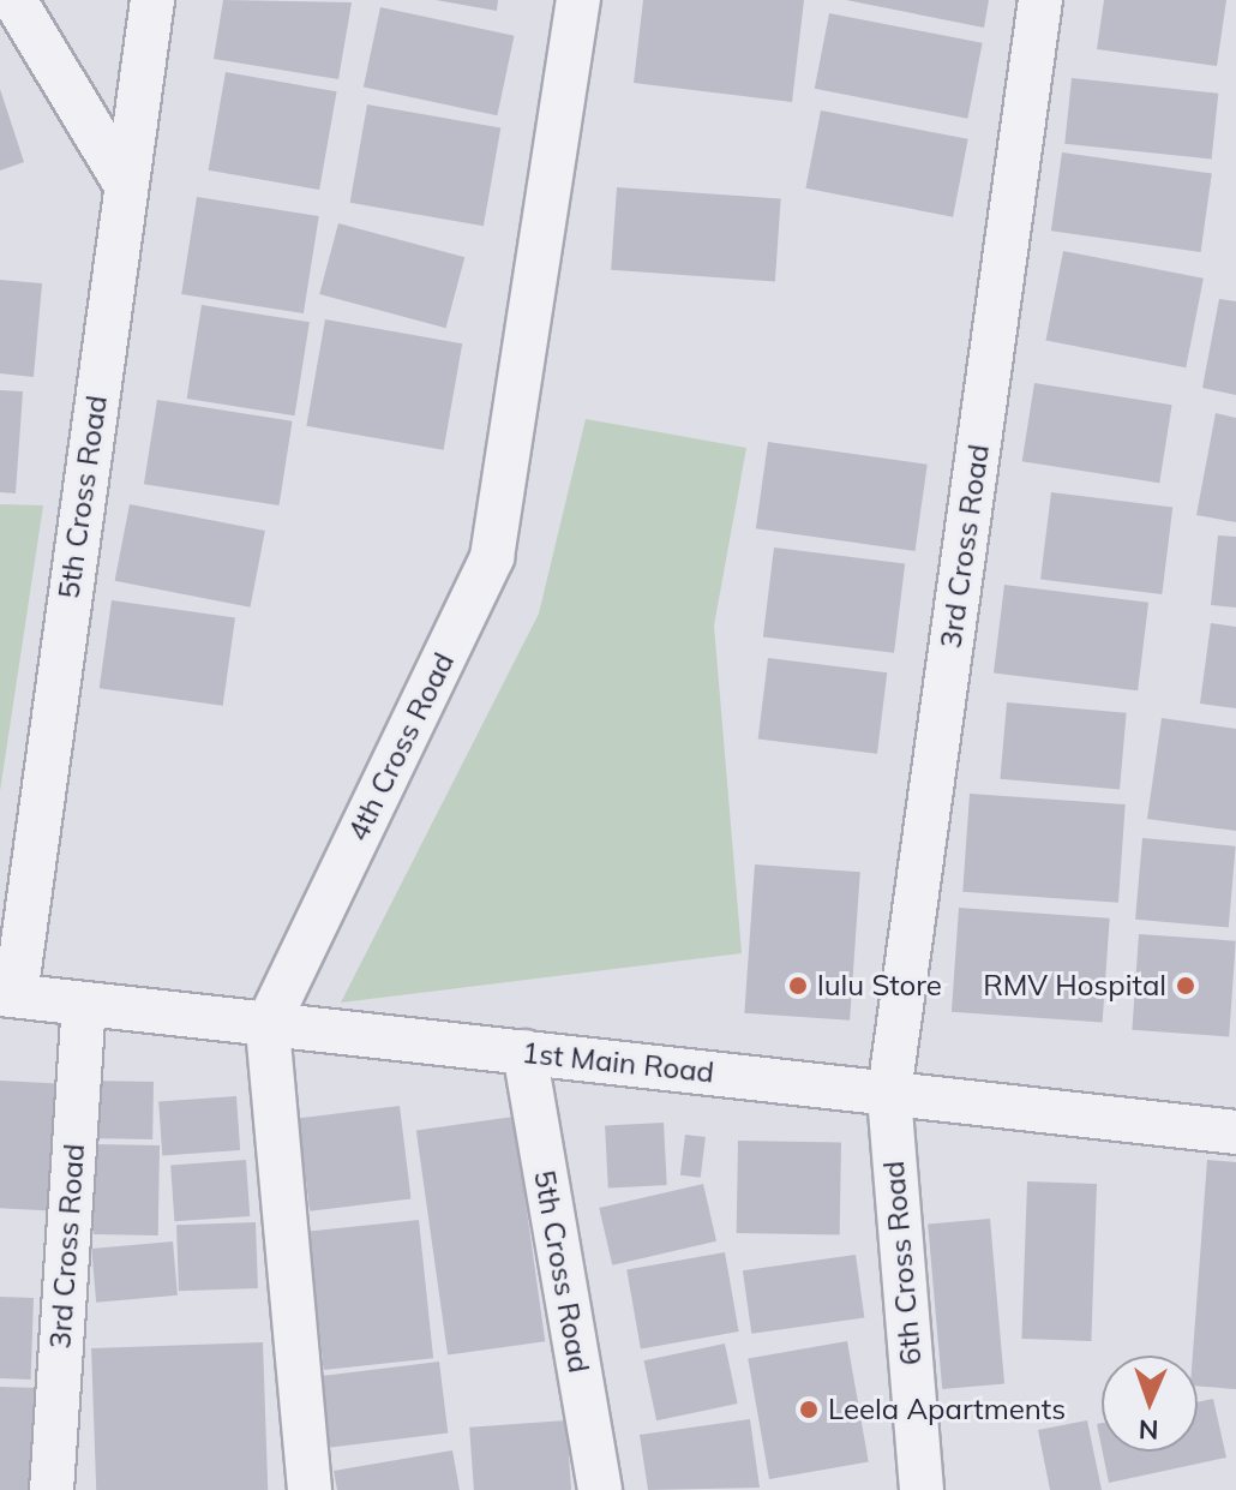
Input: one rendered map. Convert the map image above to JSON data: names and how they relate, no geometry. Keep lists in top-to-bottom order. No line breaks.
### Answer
{"streets":{"street":["5th Cross Road","3rd Cross Road","4th Cross Road","1st Main Road","6th Cross Road"]},"crossings":[["5th Cross Road","1st Main Road"],["3rd Cross Road","1st Main Road"],["3rd Cross Road","6th Cross Road"],["4th Cross Road","1st Main Road"],["1st Main Road","6th Cross Road"]],"places":["lulu Store","RMV Hospital","Leela Apartments"],"north":"bottom"}
